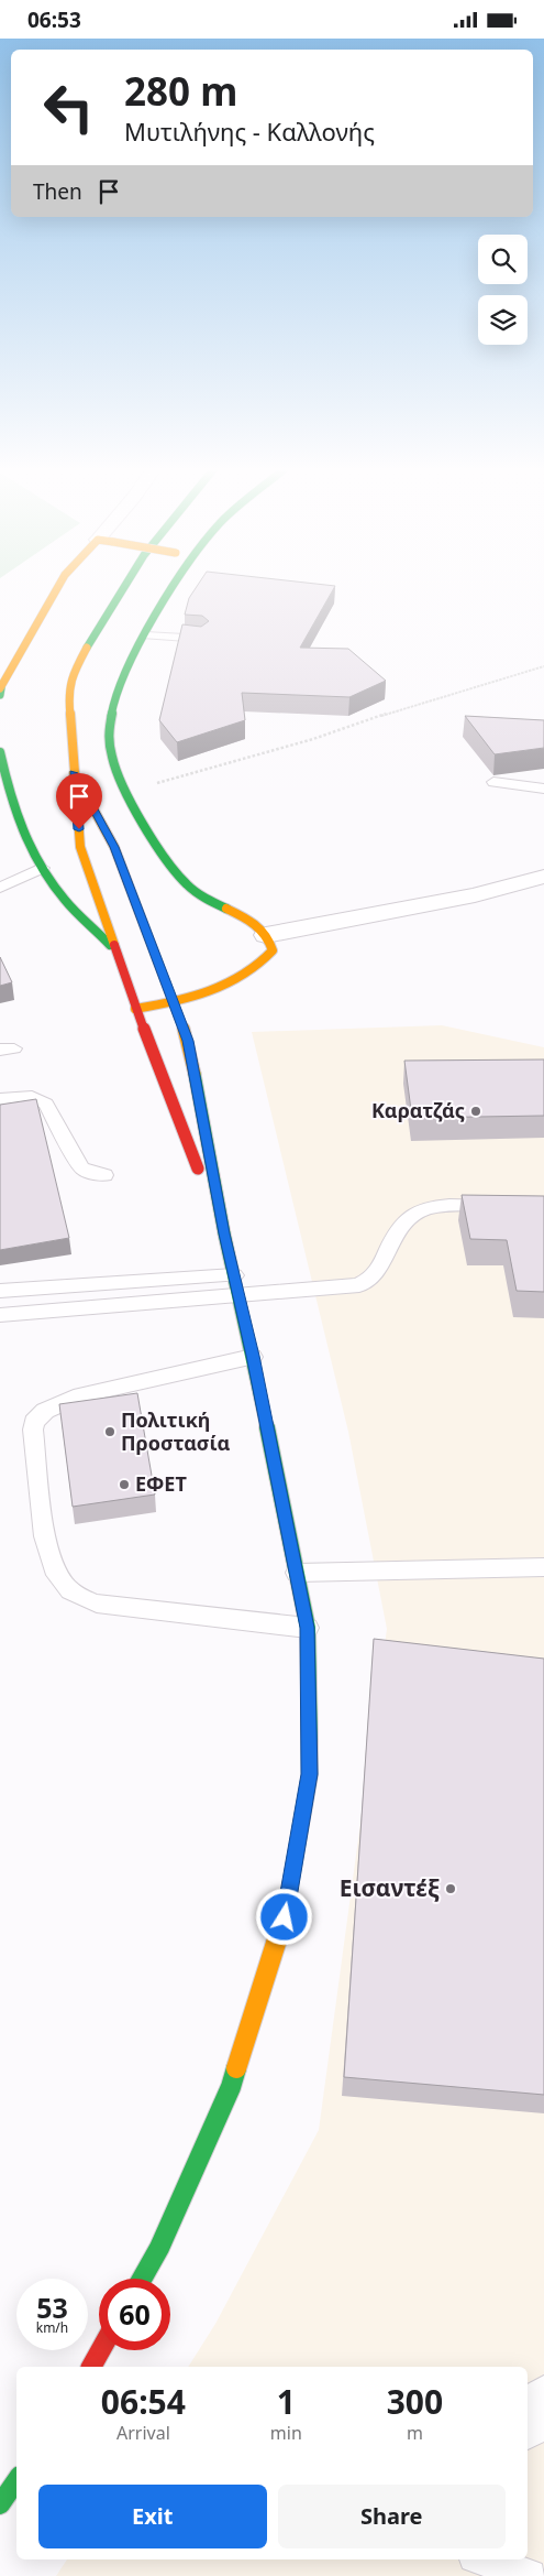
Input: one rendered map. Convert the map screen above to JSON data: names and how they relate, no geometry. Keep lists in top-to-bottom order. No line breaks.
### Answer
{"places":["Καρατζάς","Πολιτική Προστασία","ΕΦΕΤ","Εισαντέξ"],"page":{"status":"06:53","turn":["280 m","Μυτιλήνης - Καλλονής"],"then":"Then","speed":"53 km/h","limit":"60","eta":["06:54","Arrival","1","min","300","m"],"buttons":["Exit","Share"]}}
